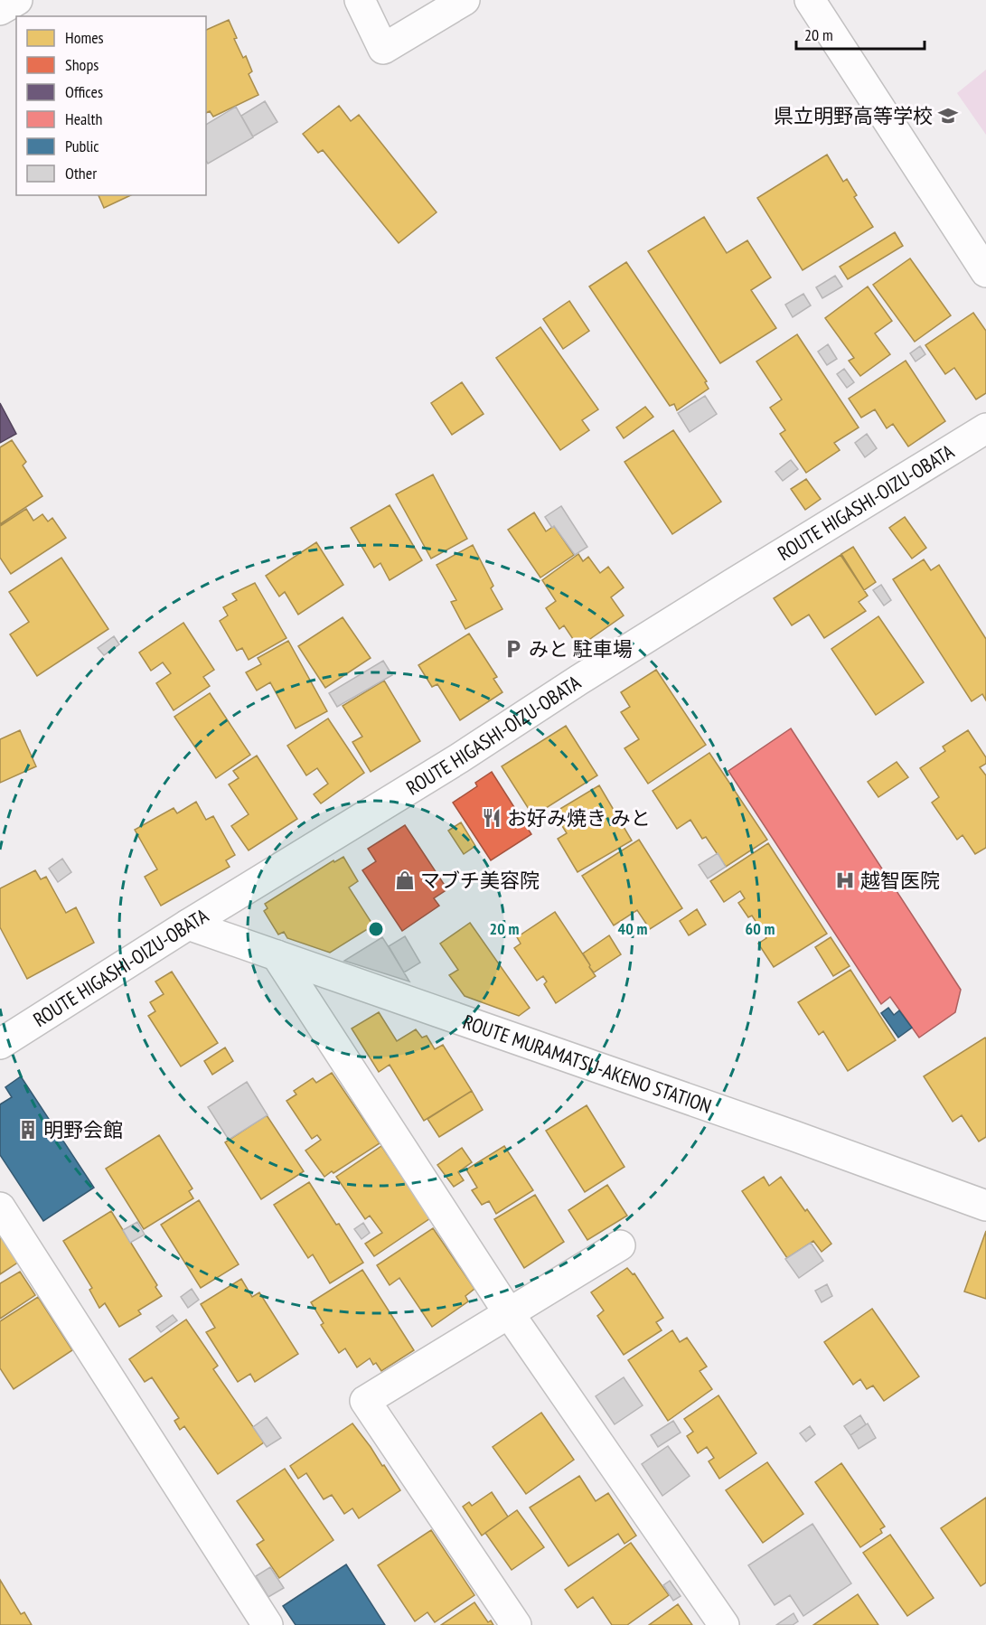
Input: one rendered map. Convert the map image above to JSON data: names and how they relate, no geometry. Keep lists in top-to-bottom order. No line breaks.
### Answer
{"streets":{"street":["ROUTE HIGASHI-OIZU-OBATA","ROUTE MURAMATSU-AKENO STATION"]},"crossings":[["ROUTE HIGASHI-OIZU-OBATA","ROUTE MURAMATSU-AKENO STATION"]],"places":{"school or university":["県立明野高等学校"],"parking":["みと 駐車場"],"restaurant":["お好み焼き みと"],"shop":["マブチ美容院"],"hospital":["越智医院"],"building":["明野会館"]},"legend":["Homes","Shops","Offices","Health","Public","Other"],"scale_bar":"20 m","rings":["20 m","40 m","60 m"]}
